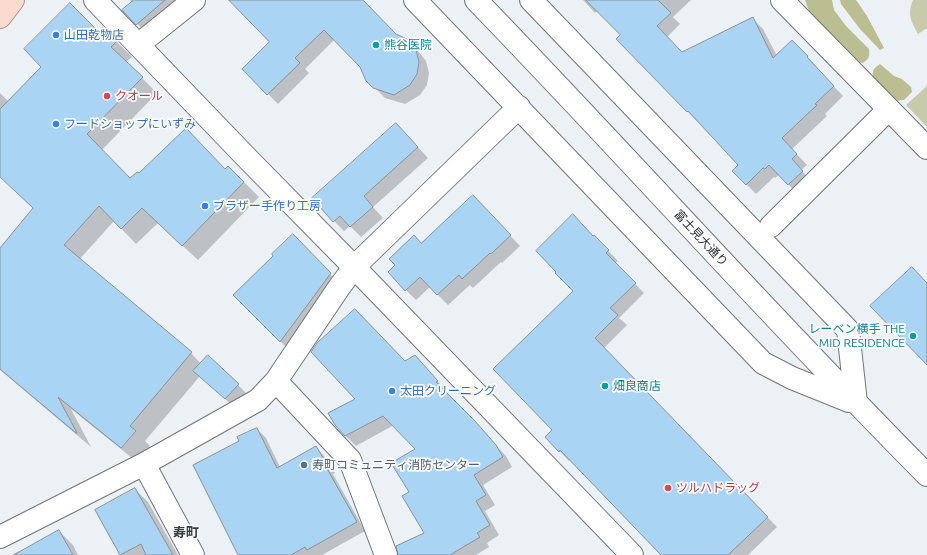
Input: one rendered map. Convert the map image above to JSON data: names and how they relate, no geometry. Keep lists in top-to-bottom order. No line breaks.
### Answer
{"streets":{"street":["富士見大通り"]},"districts":["寿町"],"places":["山田乾物店","熊谷医院","クオール","フードショップにいずみ","ブラザー手作り工房","レーベン横手 THE MID RESIDENCE","畑良商店","太田クリーニング","寿町コミュニティ消防センター","ツルハドラッグ"]}
